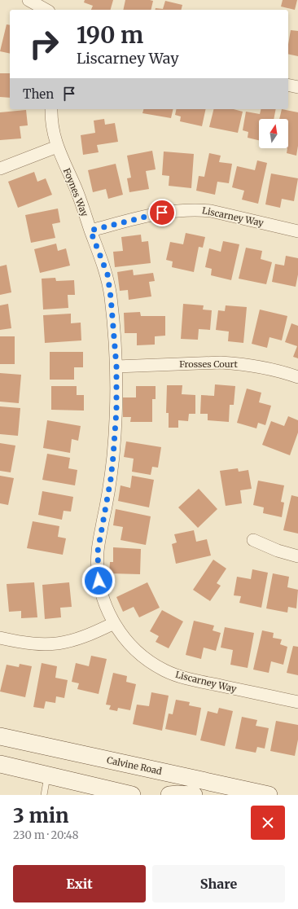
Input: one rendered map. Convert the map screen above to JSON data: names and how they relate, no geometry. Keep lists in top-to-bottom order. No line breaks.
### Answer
{"streets":{"main road":["Calvine Road"],"street":["Foynes Way","Liscarney Way","Frosses Court"]},"crossings":[["Foynes Way","Liscarney Way"],["Foynes Way","Frosses Court"]],"north":"top","page":{"turn":["190 m","Liscarney Way"],"then":"Then","heading":["3 min","230 m · 20:48"],"buttons":["Exit","Share"]}}
